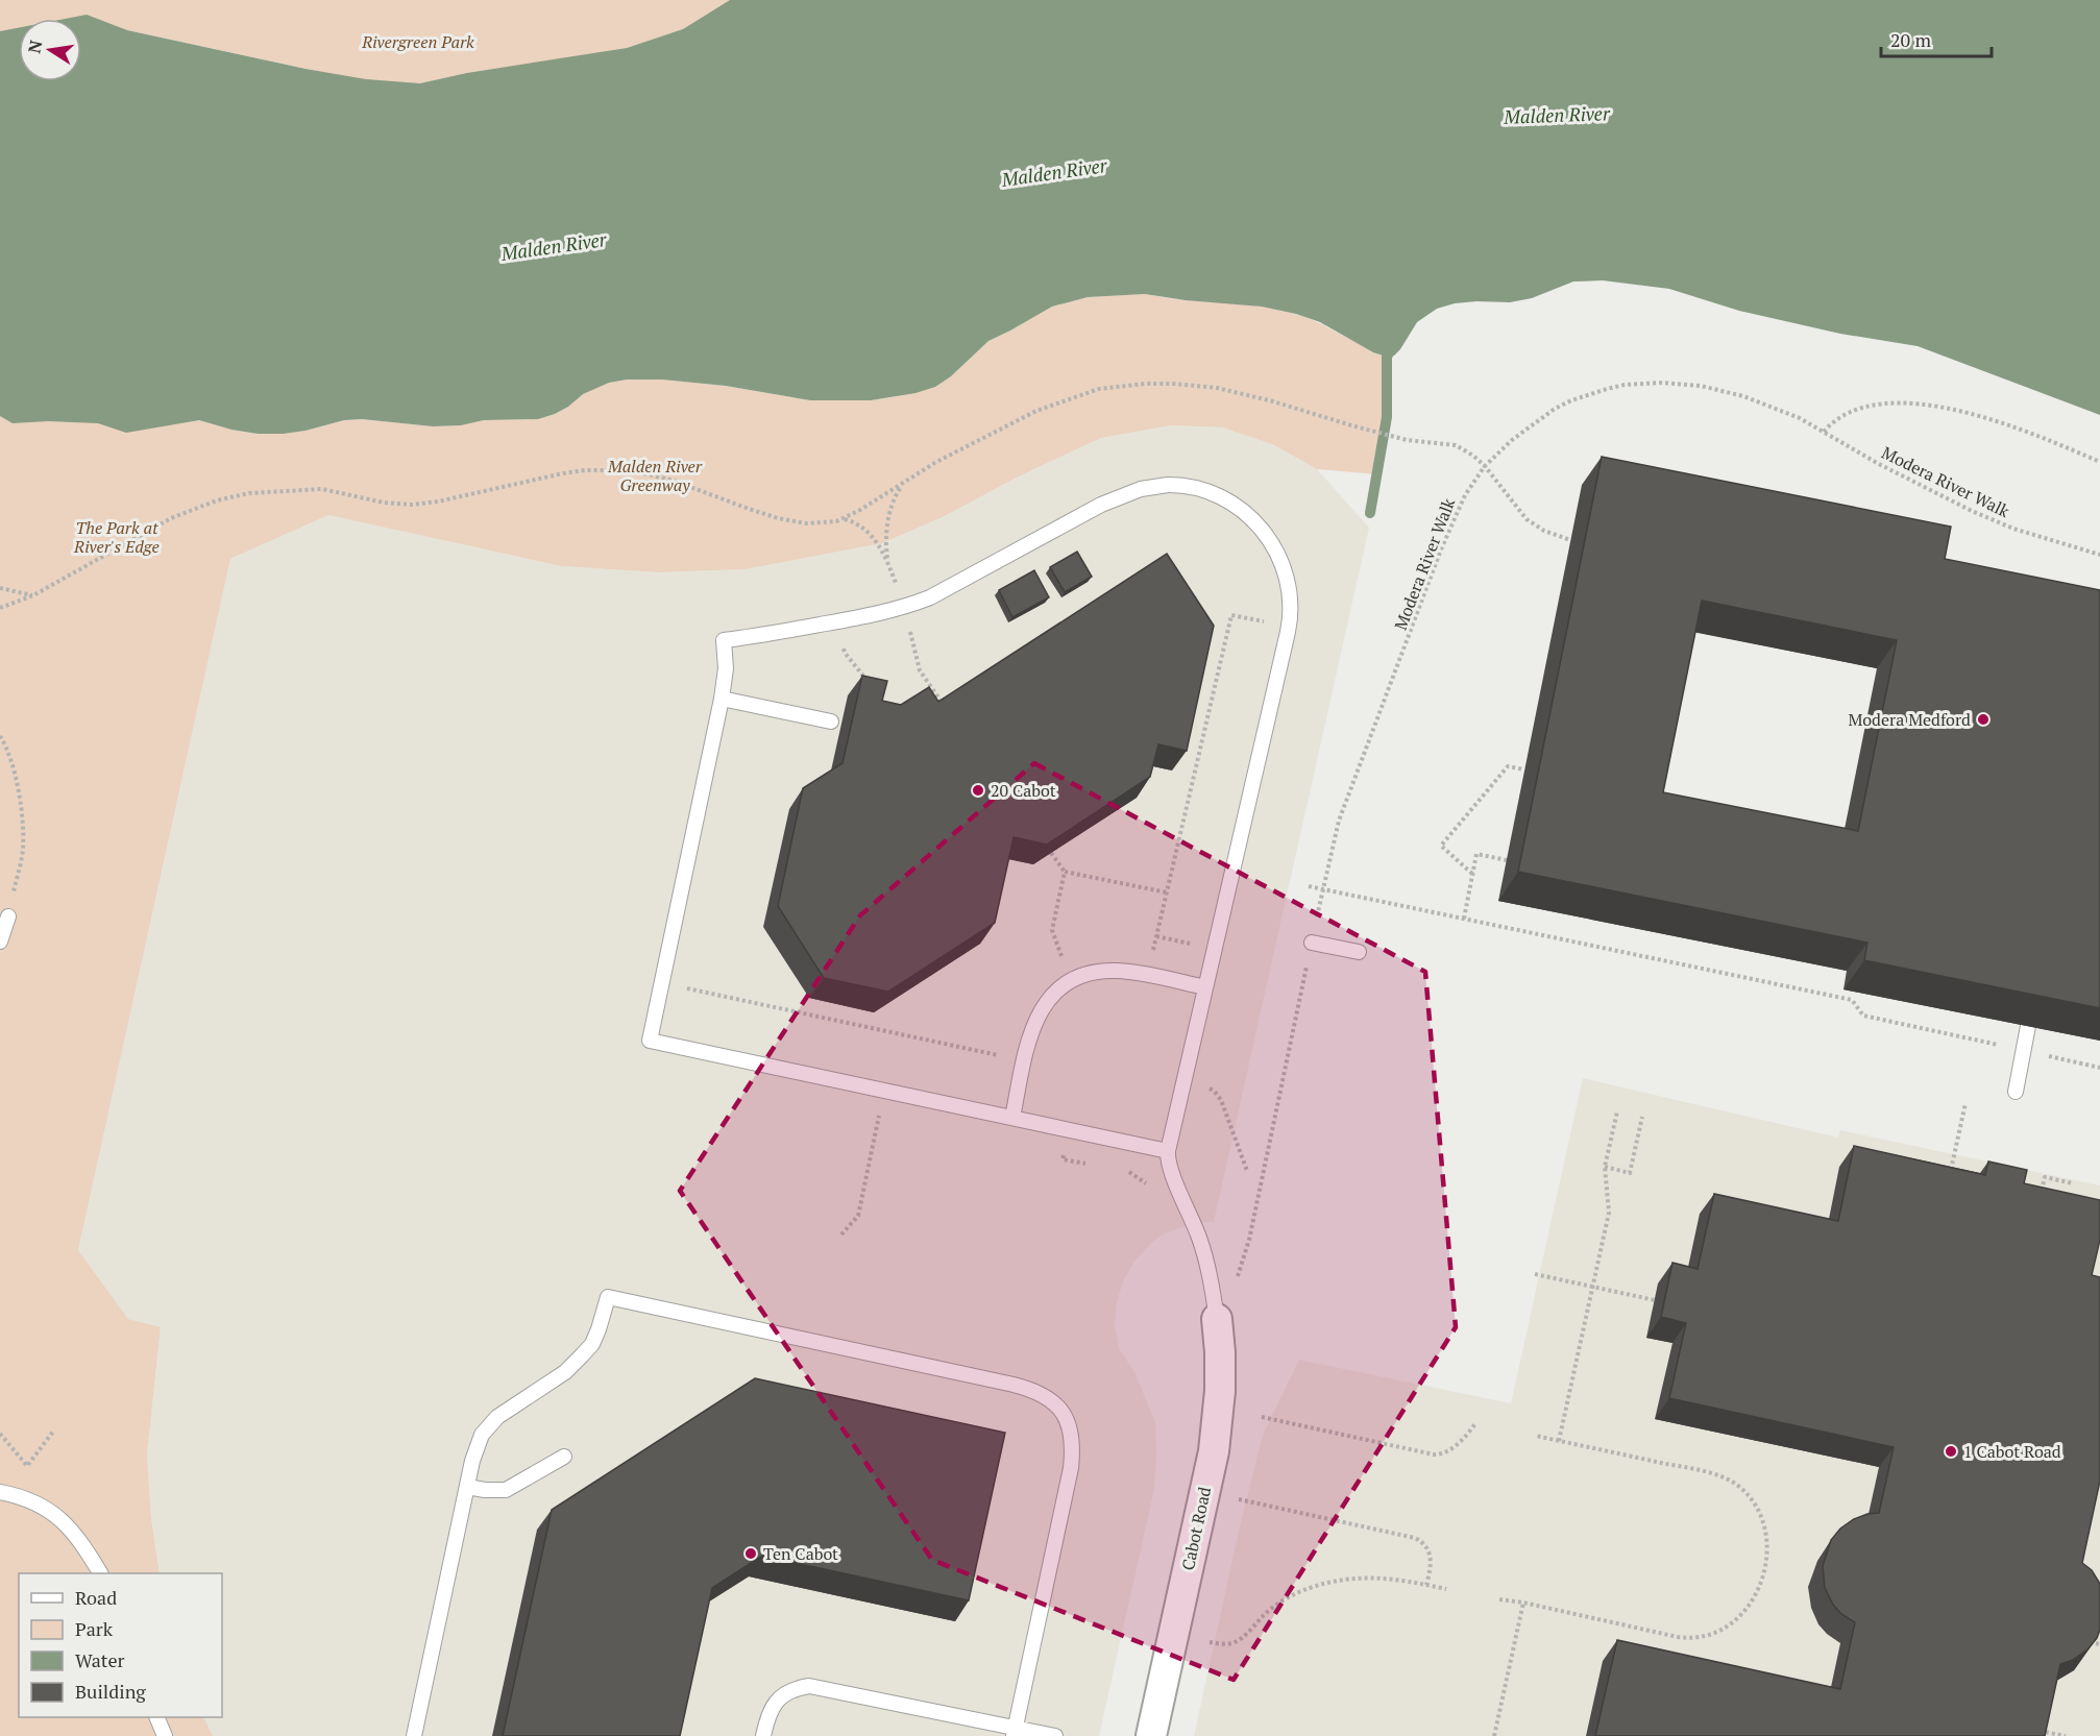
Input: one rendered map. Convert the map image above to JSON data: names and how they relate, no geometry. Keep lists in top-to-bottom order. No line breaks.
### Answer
{"streets":{"street":["Cabot Road"],"path":["Modera River Walk"]},"crossings":[["Modera River Walk","Cabot Road"]],"water":["Malden River"],"parks":["Rivergreen Park","Malden River Greenway","The Park at River's Edge"],"places":["Modera Medford","20 Cabot","1 Cabot Road","Ten Cabot"],"legend":["Road","Park","Water","Building"],"scale_bar":"20 m","north":"left"}
